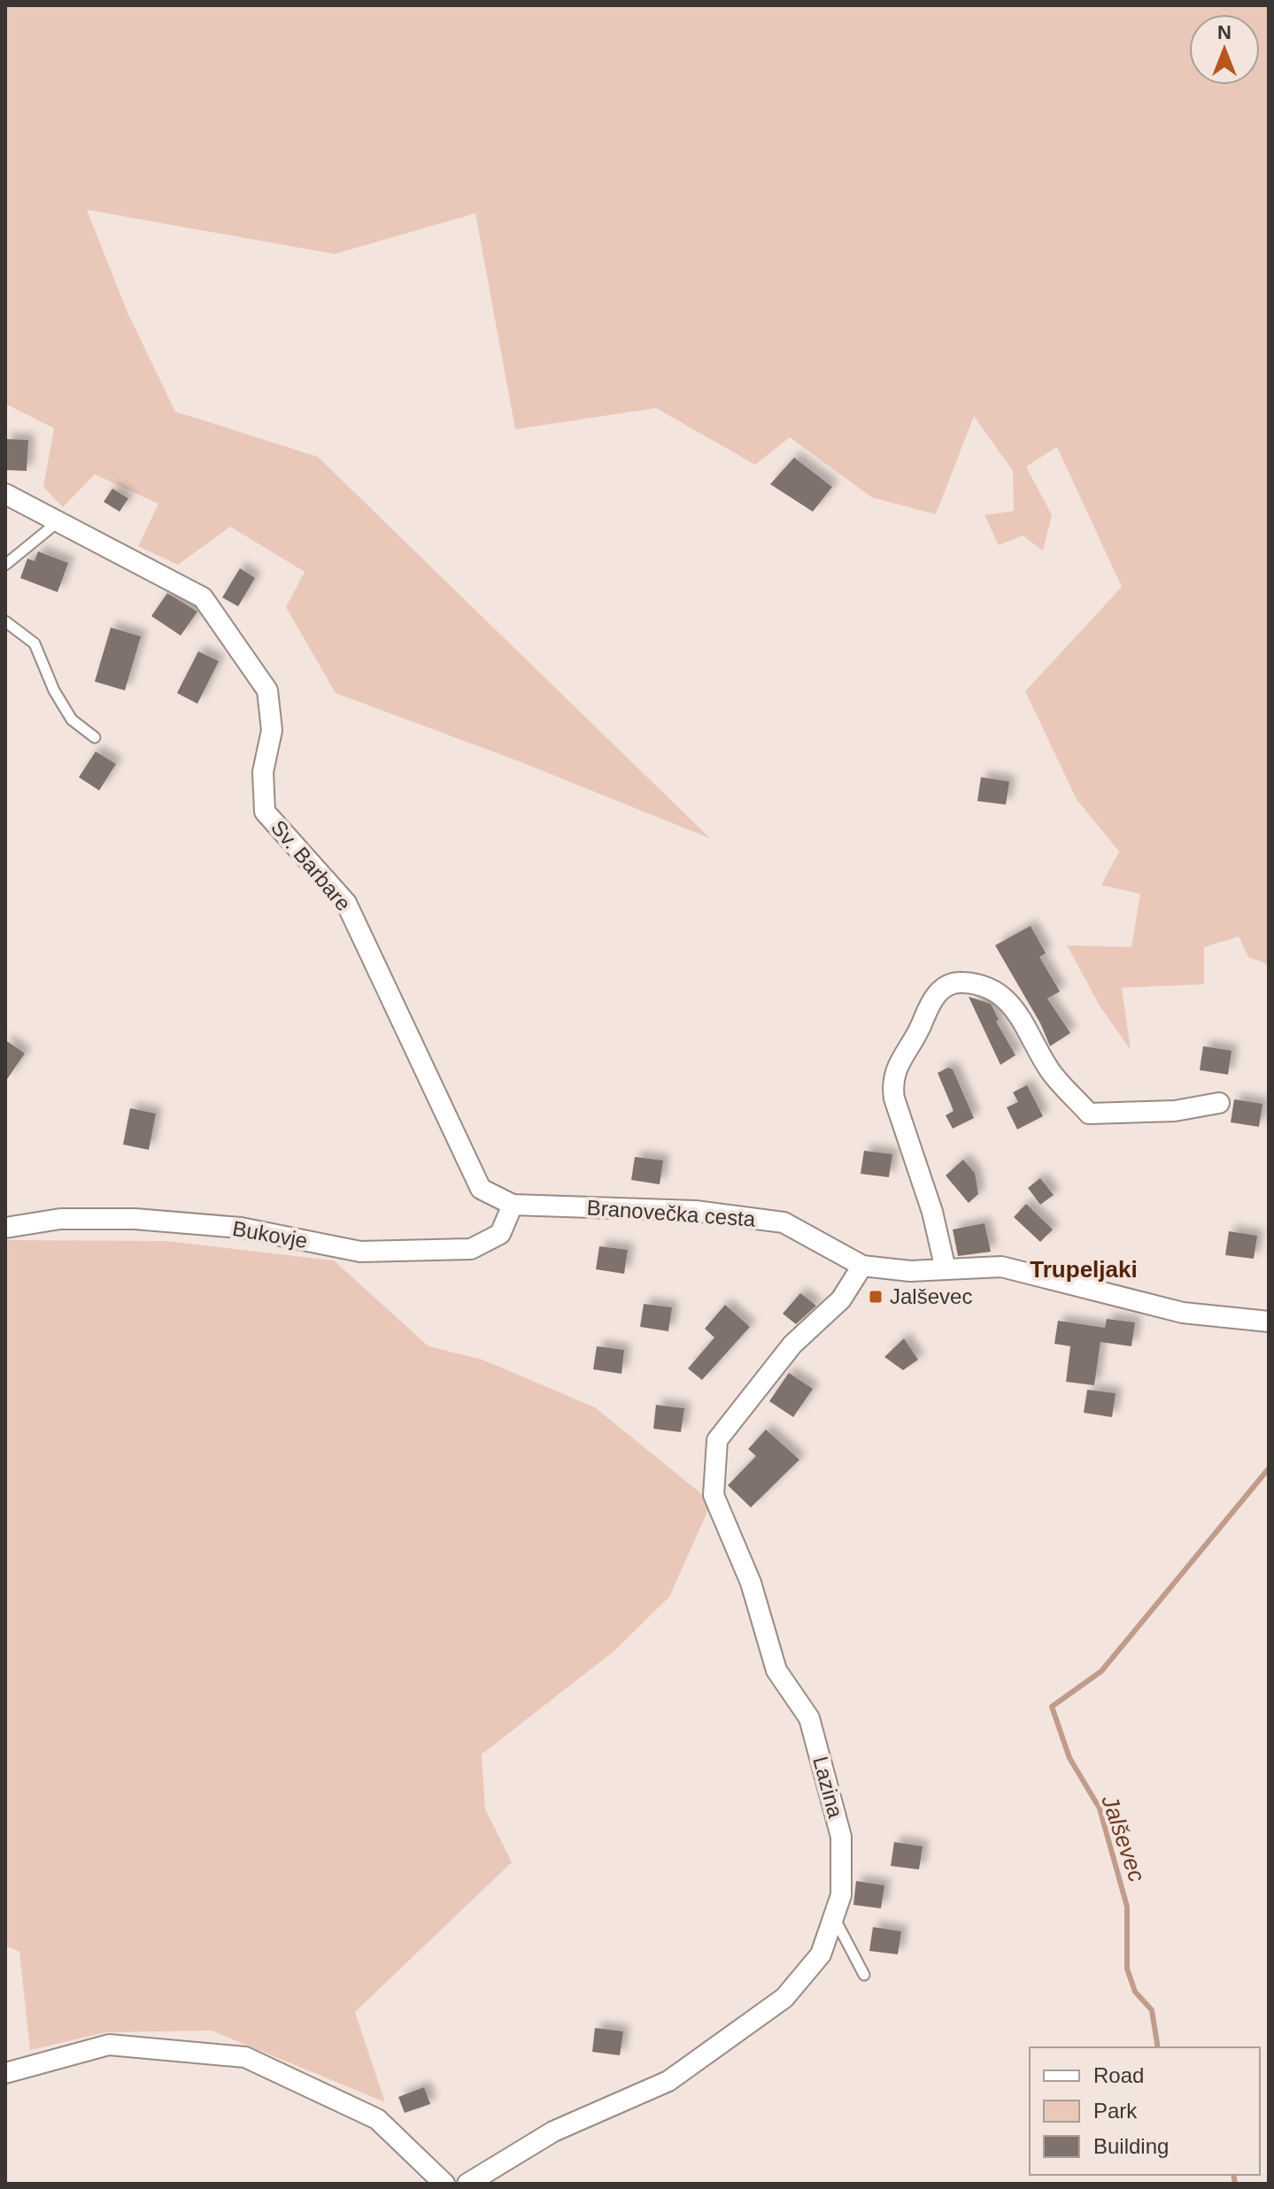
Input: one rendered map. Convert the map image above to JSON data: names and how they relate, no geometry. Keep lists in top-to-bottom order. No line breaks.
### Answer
{"streets":{"street":["Sv. Barbare","Branovečka cesta","Bukovje","Lazina"]},"crossings":[["Sv. Barbare","Branovečka cesta"],["Sv. Barbare","Bukovje"],["Branovečka cesta","Bukovje"],["Branovečka cesta","Lazina"]],"districts":["Trupeljaki"],"water":["Jalševec"],"places":{"transit":["Jalševec"]},"legend":["Road","Park","Building"],"north":"top"}
